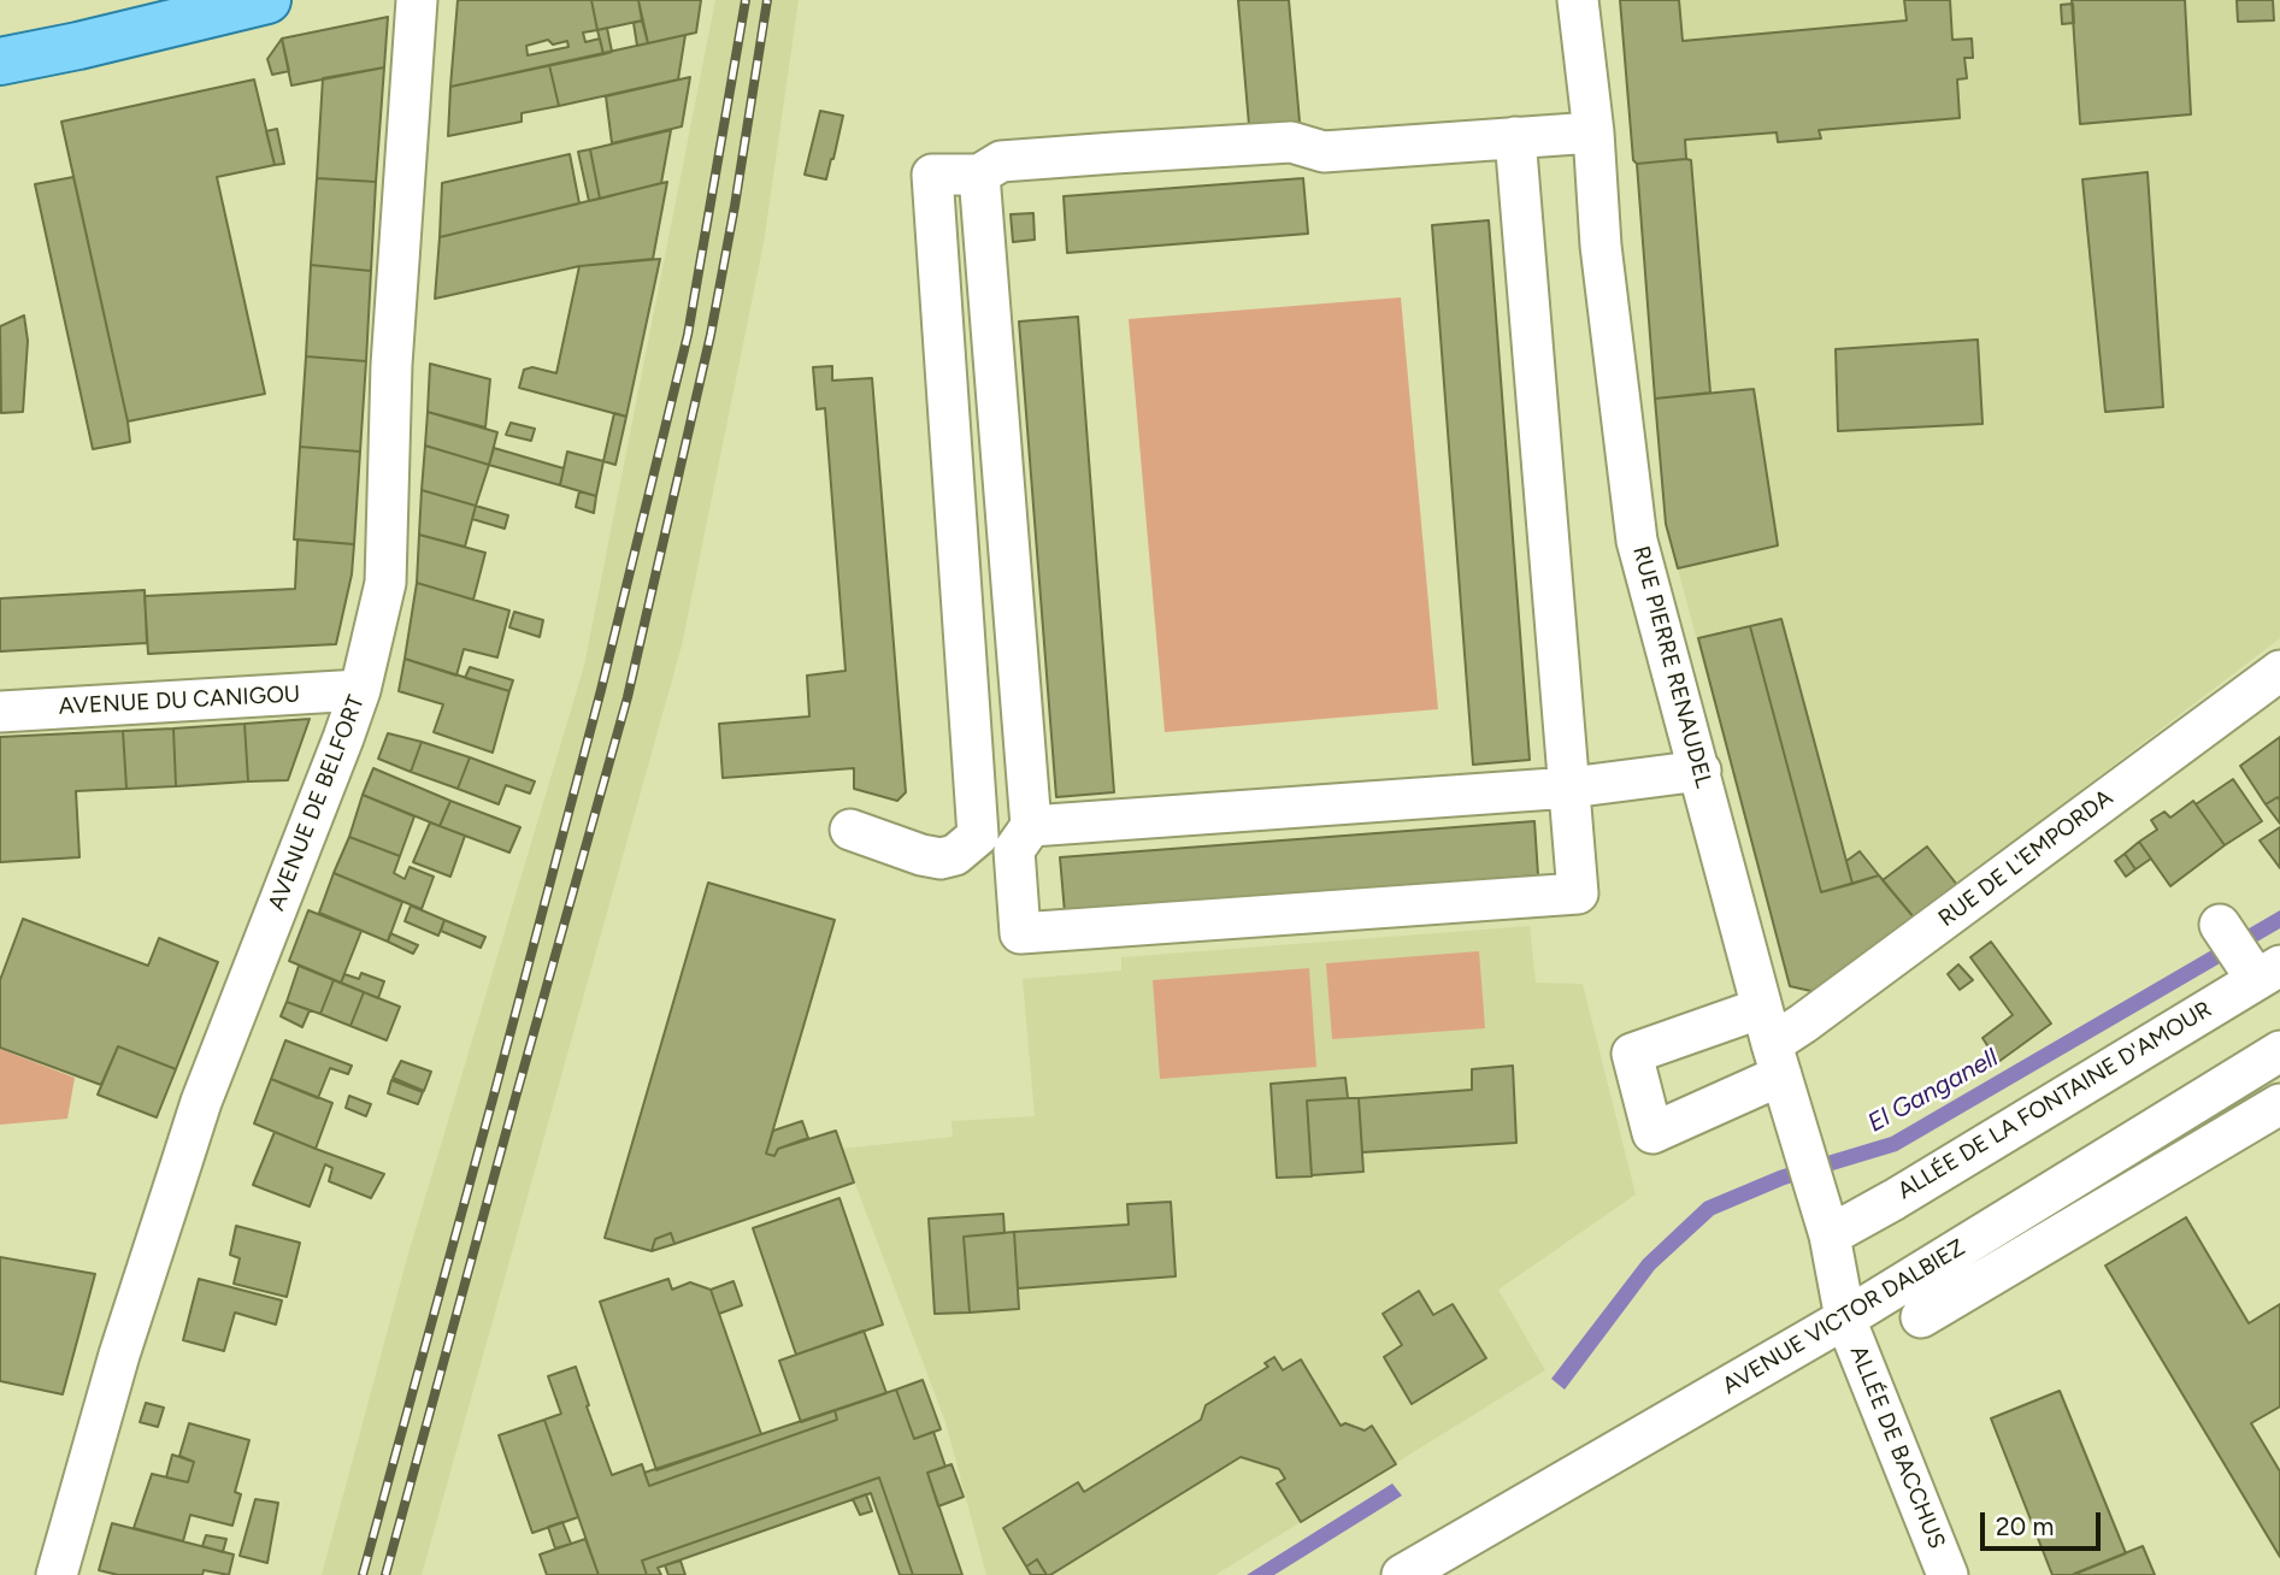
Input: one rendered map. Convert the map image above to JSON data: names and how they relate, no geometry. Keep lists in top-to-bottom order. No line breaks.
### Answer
{"streets":{"street":["RUE PIERRE RENAUDEL","AVENUE DU CANIGOU","AVENUE DE BELFORT","RUE DE L'EMPORDA","ALLÉE DE LA FONTAINE D'AMOUR","AVENUE VICTOR DALBIEZ","ALLÉE DE BACCHUS"]},"crossings":[["RUE PIERRE RENAUDEL","RUE DE L'EMPORDA"],["RUE PIERRE RENAUDEL","ALLÉE DE LA FONTAINE D'AMOUR"],["RUE PIERRE RENAUDEL","AVENUE VICTOR DALBIEZ"],["RUE PIERRE RENAUDEL","ALLÉE DE BACCHUS"],["AVENUE DU CANIGOU","AVENUE DE BELFORT"],["AVENUE VICTOR DALBIEZ","ALLÉE DE BACCHUS"]],"water":["El Ganganell"],"scale_bar":"20 m"}
